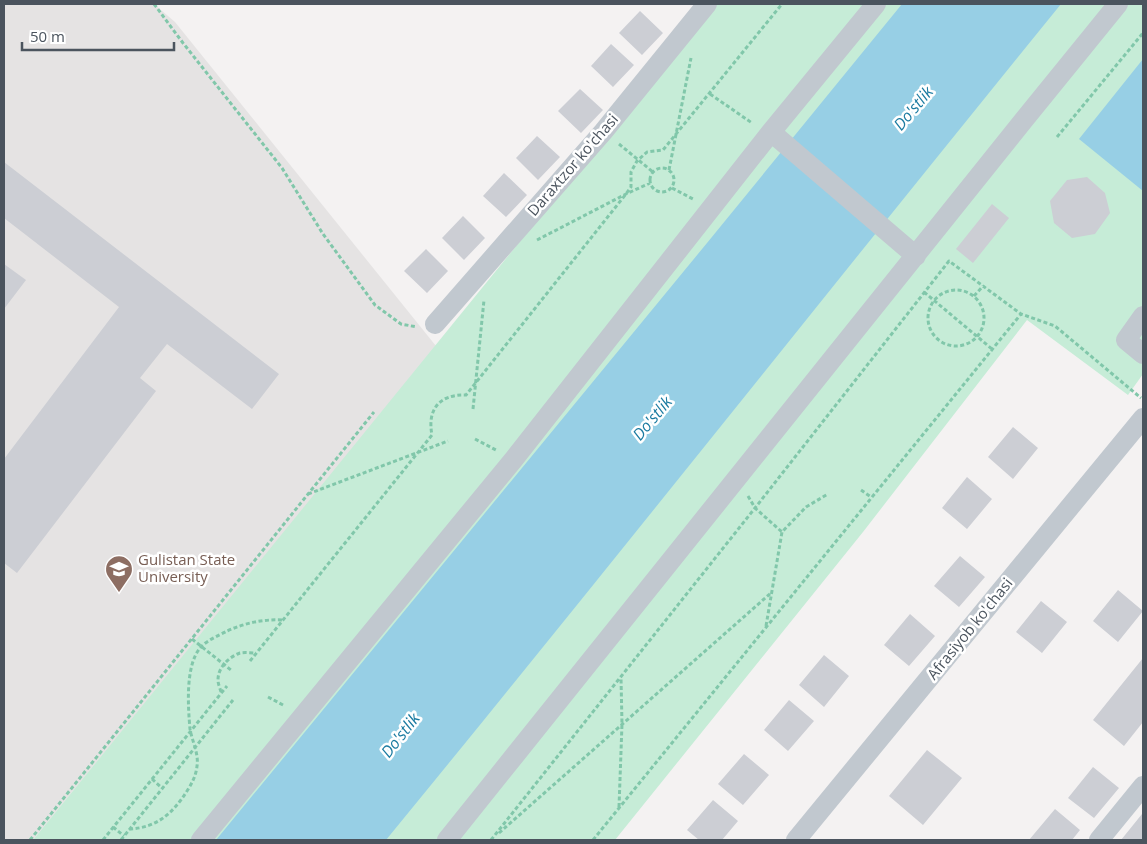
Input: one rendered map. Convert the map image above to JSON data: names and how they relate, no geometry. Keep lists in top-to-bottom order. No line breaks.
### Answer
{"streets":{"street":["Daraxtzor ko'chasi","Afrasiyob ko'chasi"]},"water":["Do'stlik"],"places":{"school or university":["Gulistan State University"]},"scale_bar":"50 m"}
